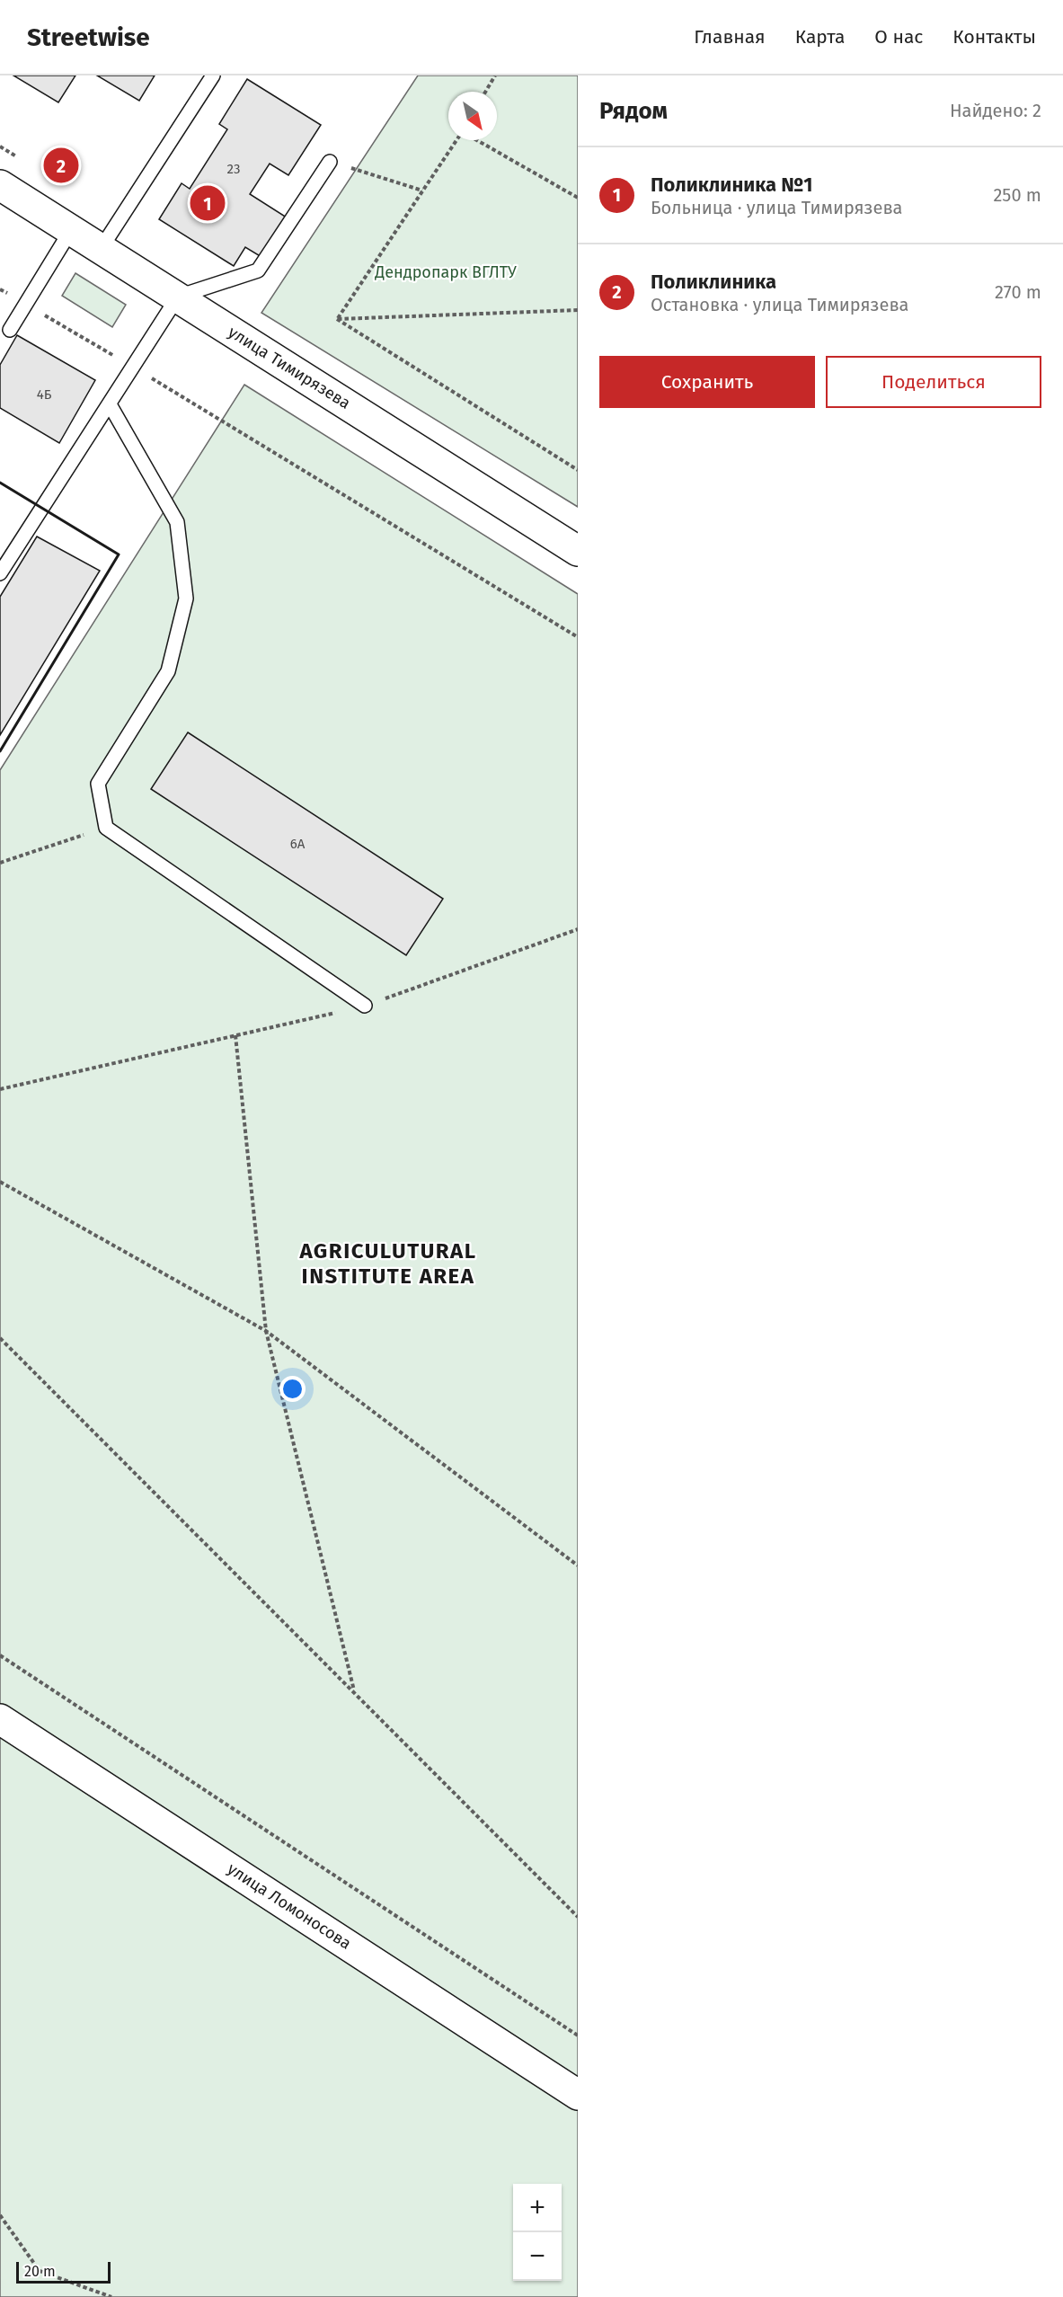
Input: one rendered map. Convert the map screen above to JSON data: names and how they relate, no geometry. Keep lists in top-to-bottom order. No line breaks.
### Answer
{"streets":{"main road":["улица Тимирязева","улица Ломоносова"]},"districts":["AGRICULUTURAL INSTITUTE AREA"],"parks":["Дендропарк ВГЛТУ"],"house_numbers":["23","4Б","6А"],"scale_bar":"20 m","north":"bottom right","page":{"header":"Streetwise","nav":["Главная","Карта","О нас","Контакты"],"heading":["Рядом","Найдено: 2"],"pins":["2","1"],"list":[{"mark":"1","name":"Поликлиника №1","note":"Больница · улица Тимирязева","value":"250 m"},{"mark":"2","name":"Поликлиника","note":"Остановка · улица Тимирязева","value":"270 m"}],"buttons":["Сохранить","Поделиться"],"map_buttons":["+","−"],"scale":"20 m"}}
